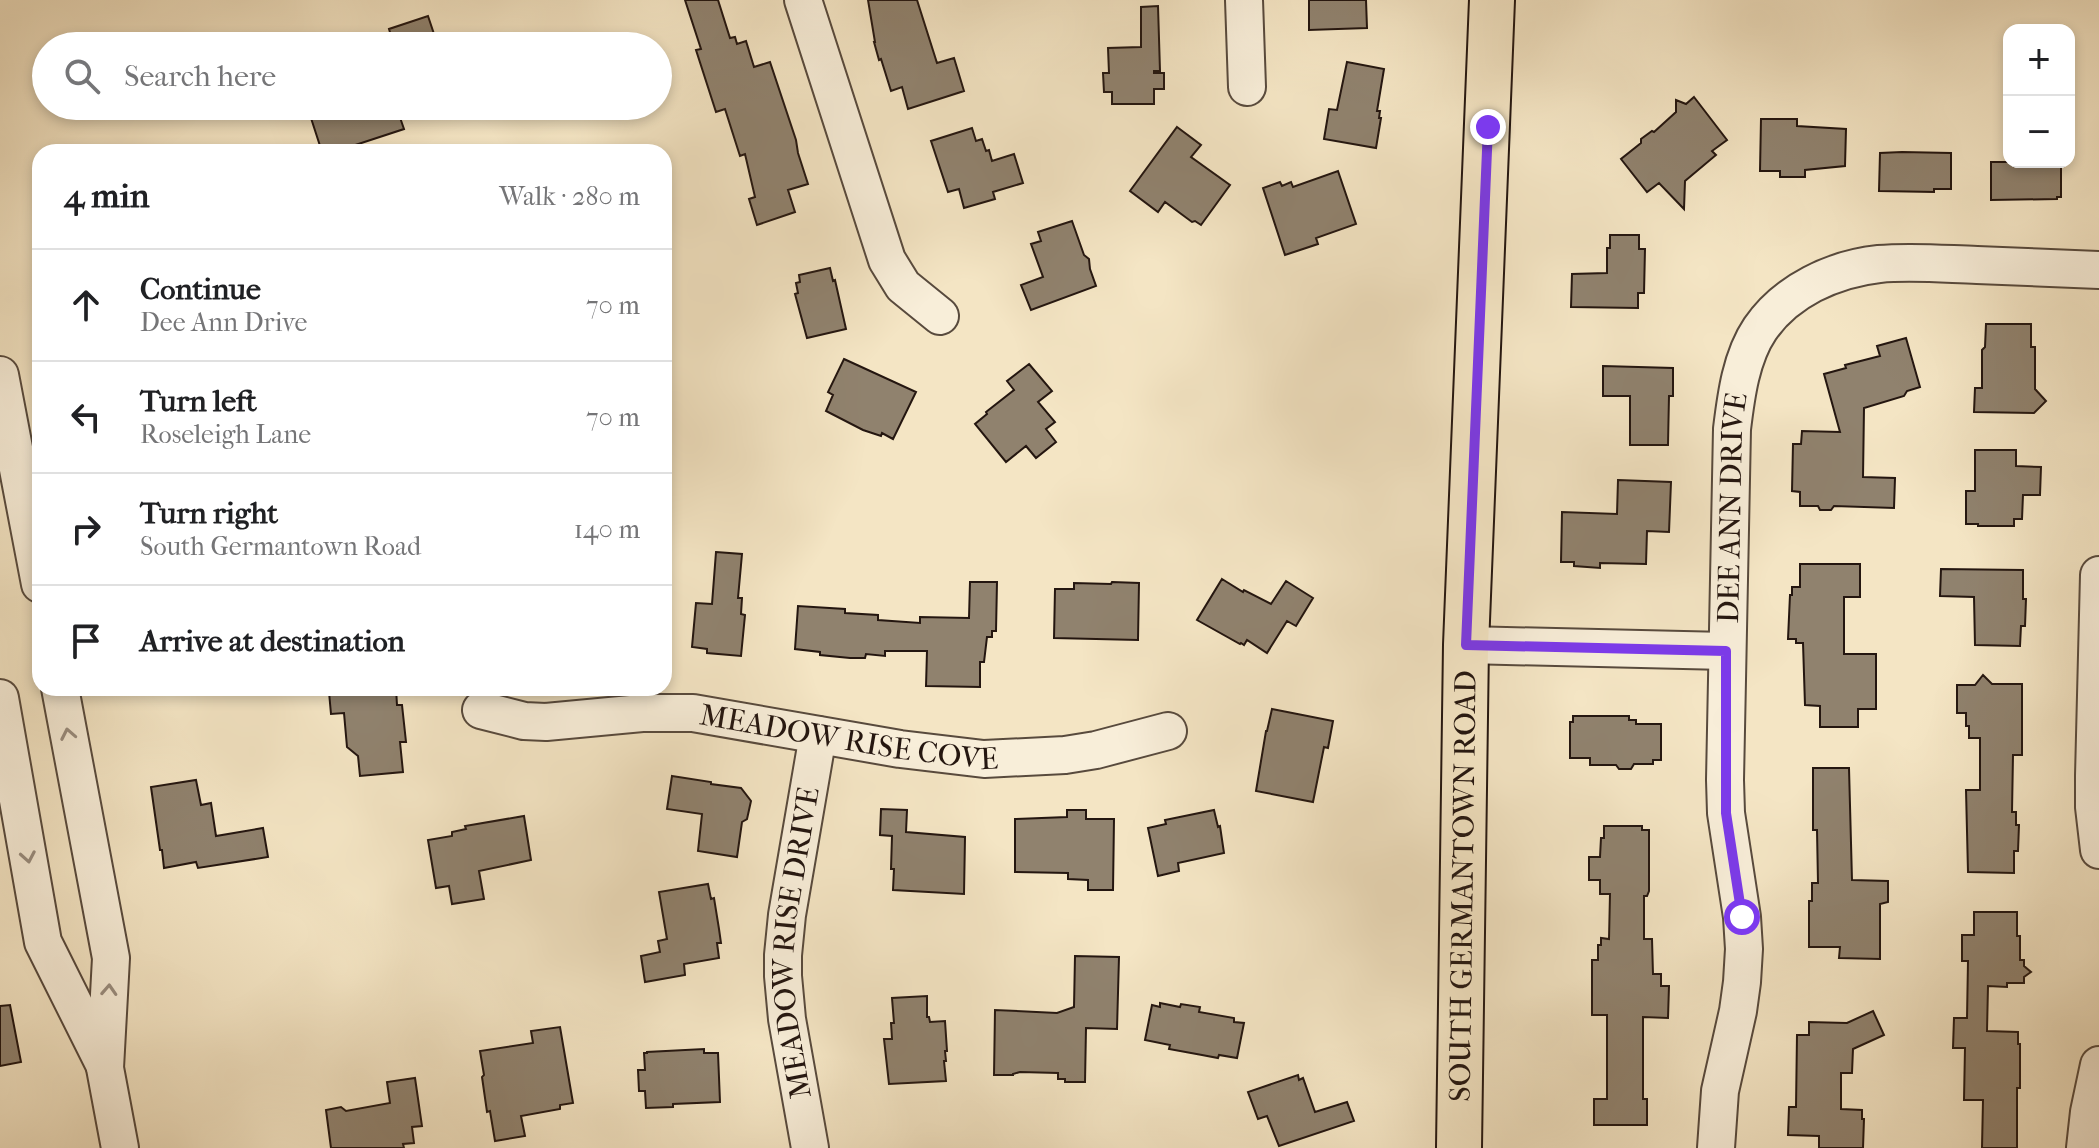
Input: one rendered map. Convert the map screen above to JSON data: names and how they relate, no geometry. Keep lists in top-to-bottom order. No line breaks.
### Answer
{"streets":{"main road":["SOUTH GERMANTOWN ROAD"],"street":["DEE ANN DRIVE","MEADOW RISE COVE","MEADOW RISE DRIVE"]},"crossings":[["MEADOW RISE COVE","MEADOW RISE DRIVE"]],"page":{"map_buttons":["+","−"],"search":"Search here","heading":["4 min","Walk · 280 m"],"list":[["Continue","Dee Ann Drive","70 m"],["Turn left","Roseleigh Lane","70 m"],["Turn right","South Germantown Road","140 m"],"Arrive at destination"]}}
